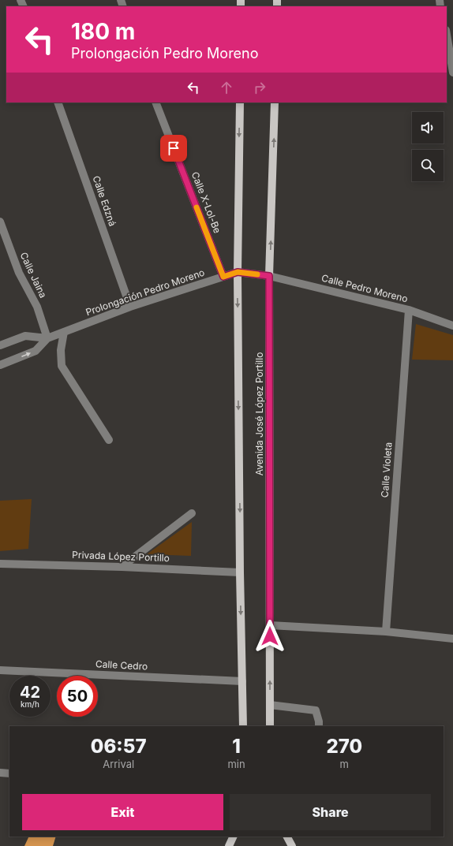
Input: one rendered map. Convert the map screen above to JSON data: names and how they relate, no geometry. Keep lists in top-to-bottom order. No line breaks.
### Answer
{"streets":{"main road":["Avenida José López Portillo"],"street":["Calle Edzná","Calle X-Lol-Be","Calle Jaina","Calle Pedro Moreno","Prolongación Pedro Moreno","Calle Violeta","Privada López Portillo","Calle Cedro"]},"crossings":[["Calle Edzná","Prolongación Pedro Moreno"],["Calle X-Lol-Be","Prolongación Pedro Moreno"],["Calle Jaina","Prolongación Pedro Moreno"],["Calle Pedro Moreno","Prolongación Pedro Moreno"],["Calle Pedro Moreno","Avenida José López Portillo"],["Calle Pedro Moreno","Calle Violeta"],["Prolongación Pedro Moreno","Avenida José López Portillo"]],"page":{"turn":["180 m","Prolongación Pedro Moreno"],"speed":"42 km/h","limit":"50","eta":["06:57","Arrival","1","min","270","m"],"buttons":["Exit","Share"]}}
